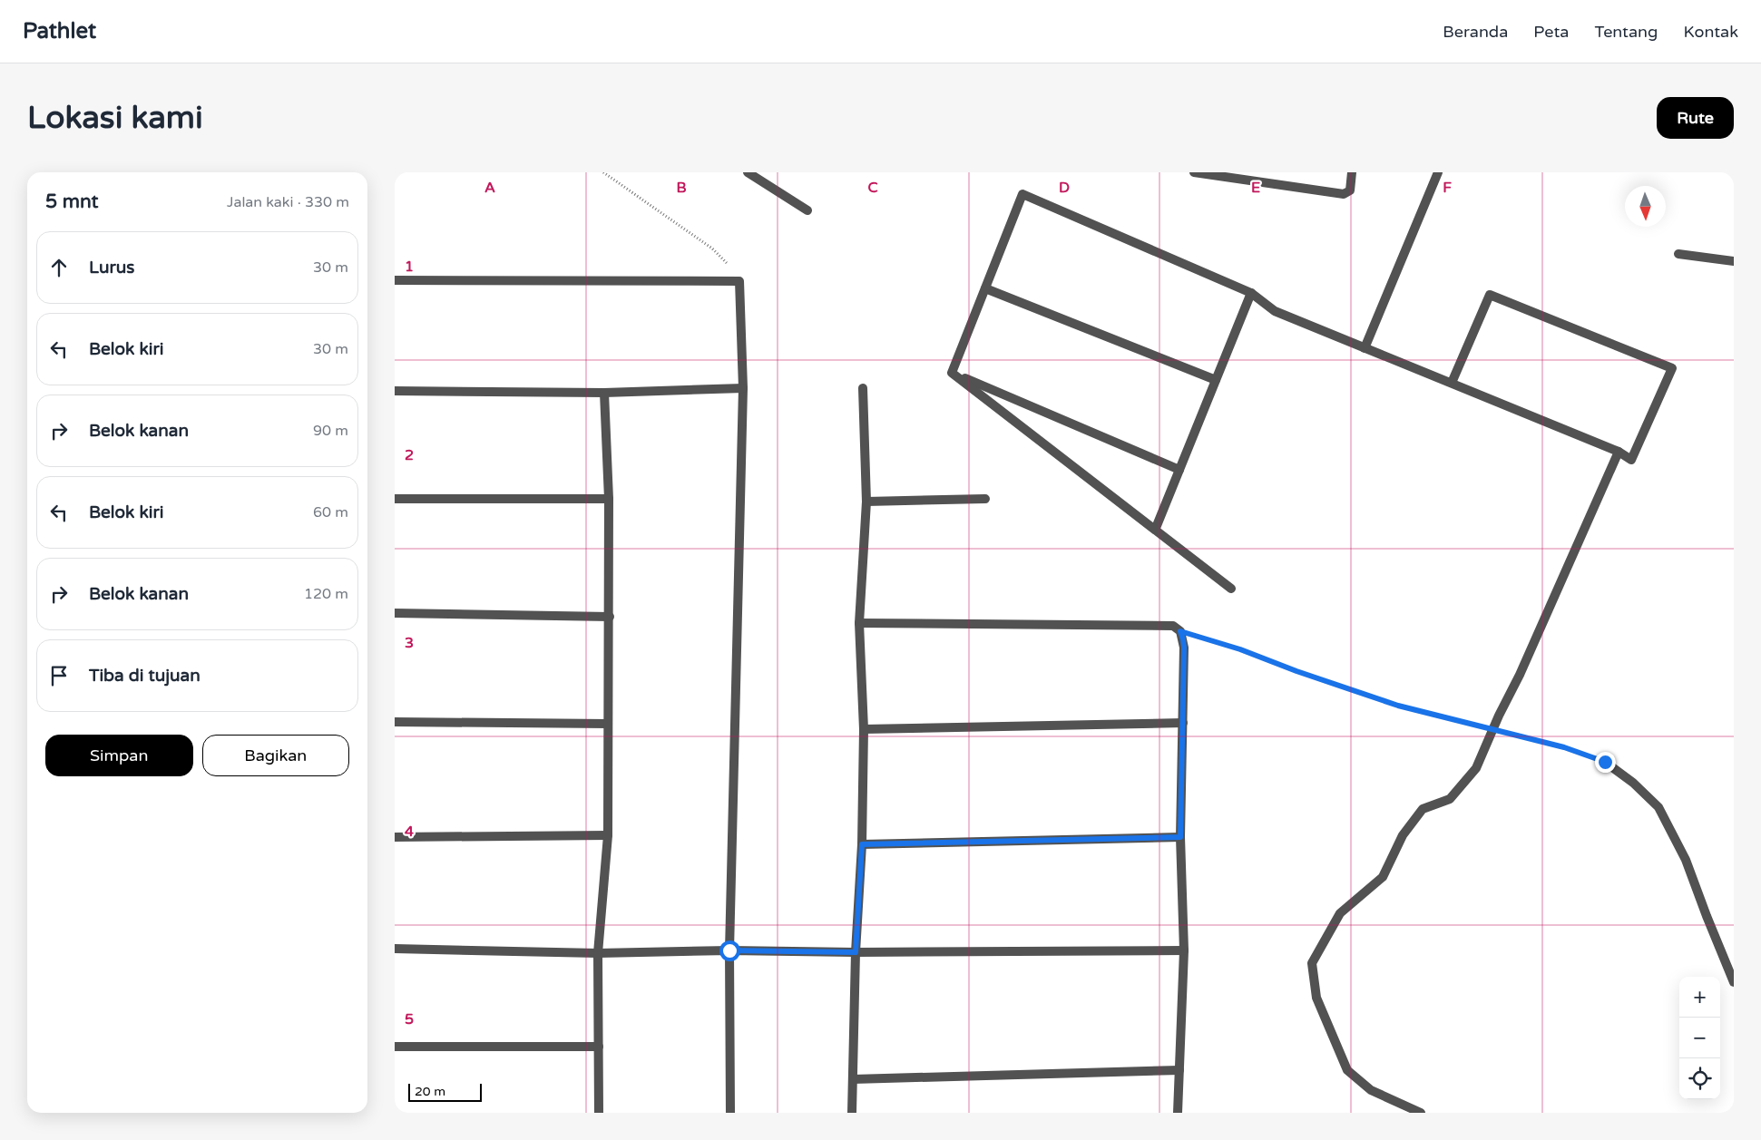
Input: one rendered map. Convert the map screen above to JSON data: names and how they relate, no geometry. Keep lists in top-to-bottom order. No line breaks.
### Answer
{"scale_bar":"20 m","north":"bottom","page":{"header":"Pathlet","nav":["Beranda","Peta","Tentang","Kontak"],"buttons":["Rute",["Simpan","Bagikan"]],"title":"Lokasi kami","heading":["5 mnt","Jalan kaki · 330 m"],"list":[["Lurus","30 m"],["Belok kiri","30 m"],["Belok kanan","90 m"],["Belok kiri","60 m"],["Belok kanan","120 m"],"Tiba di tujuan"],"map_buttons":["+","−"],"scale":"20 m"},"grid":{"columns":["A","B","C","D","E","F"],"rows":["1","2","3","4","5"]}}
